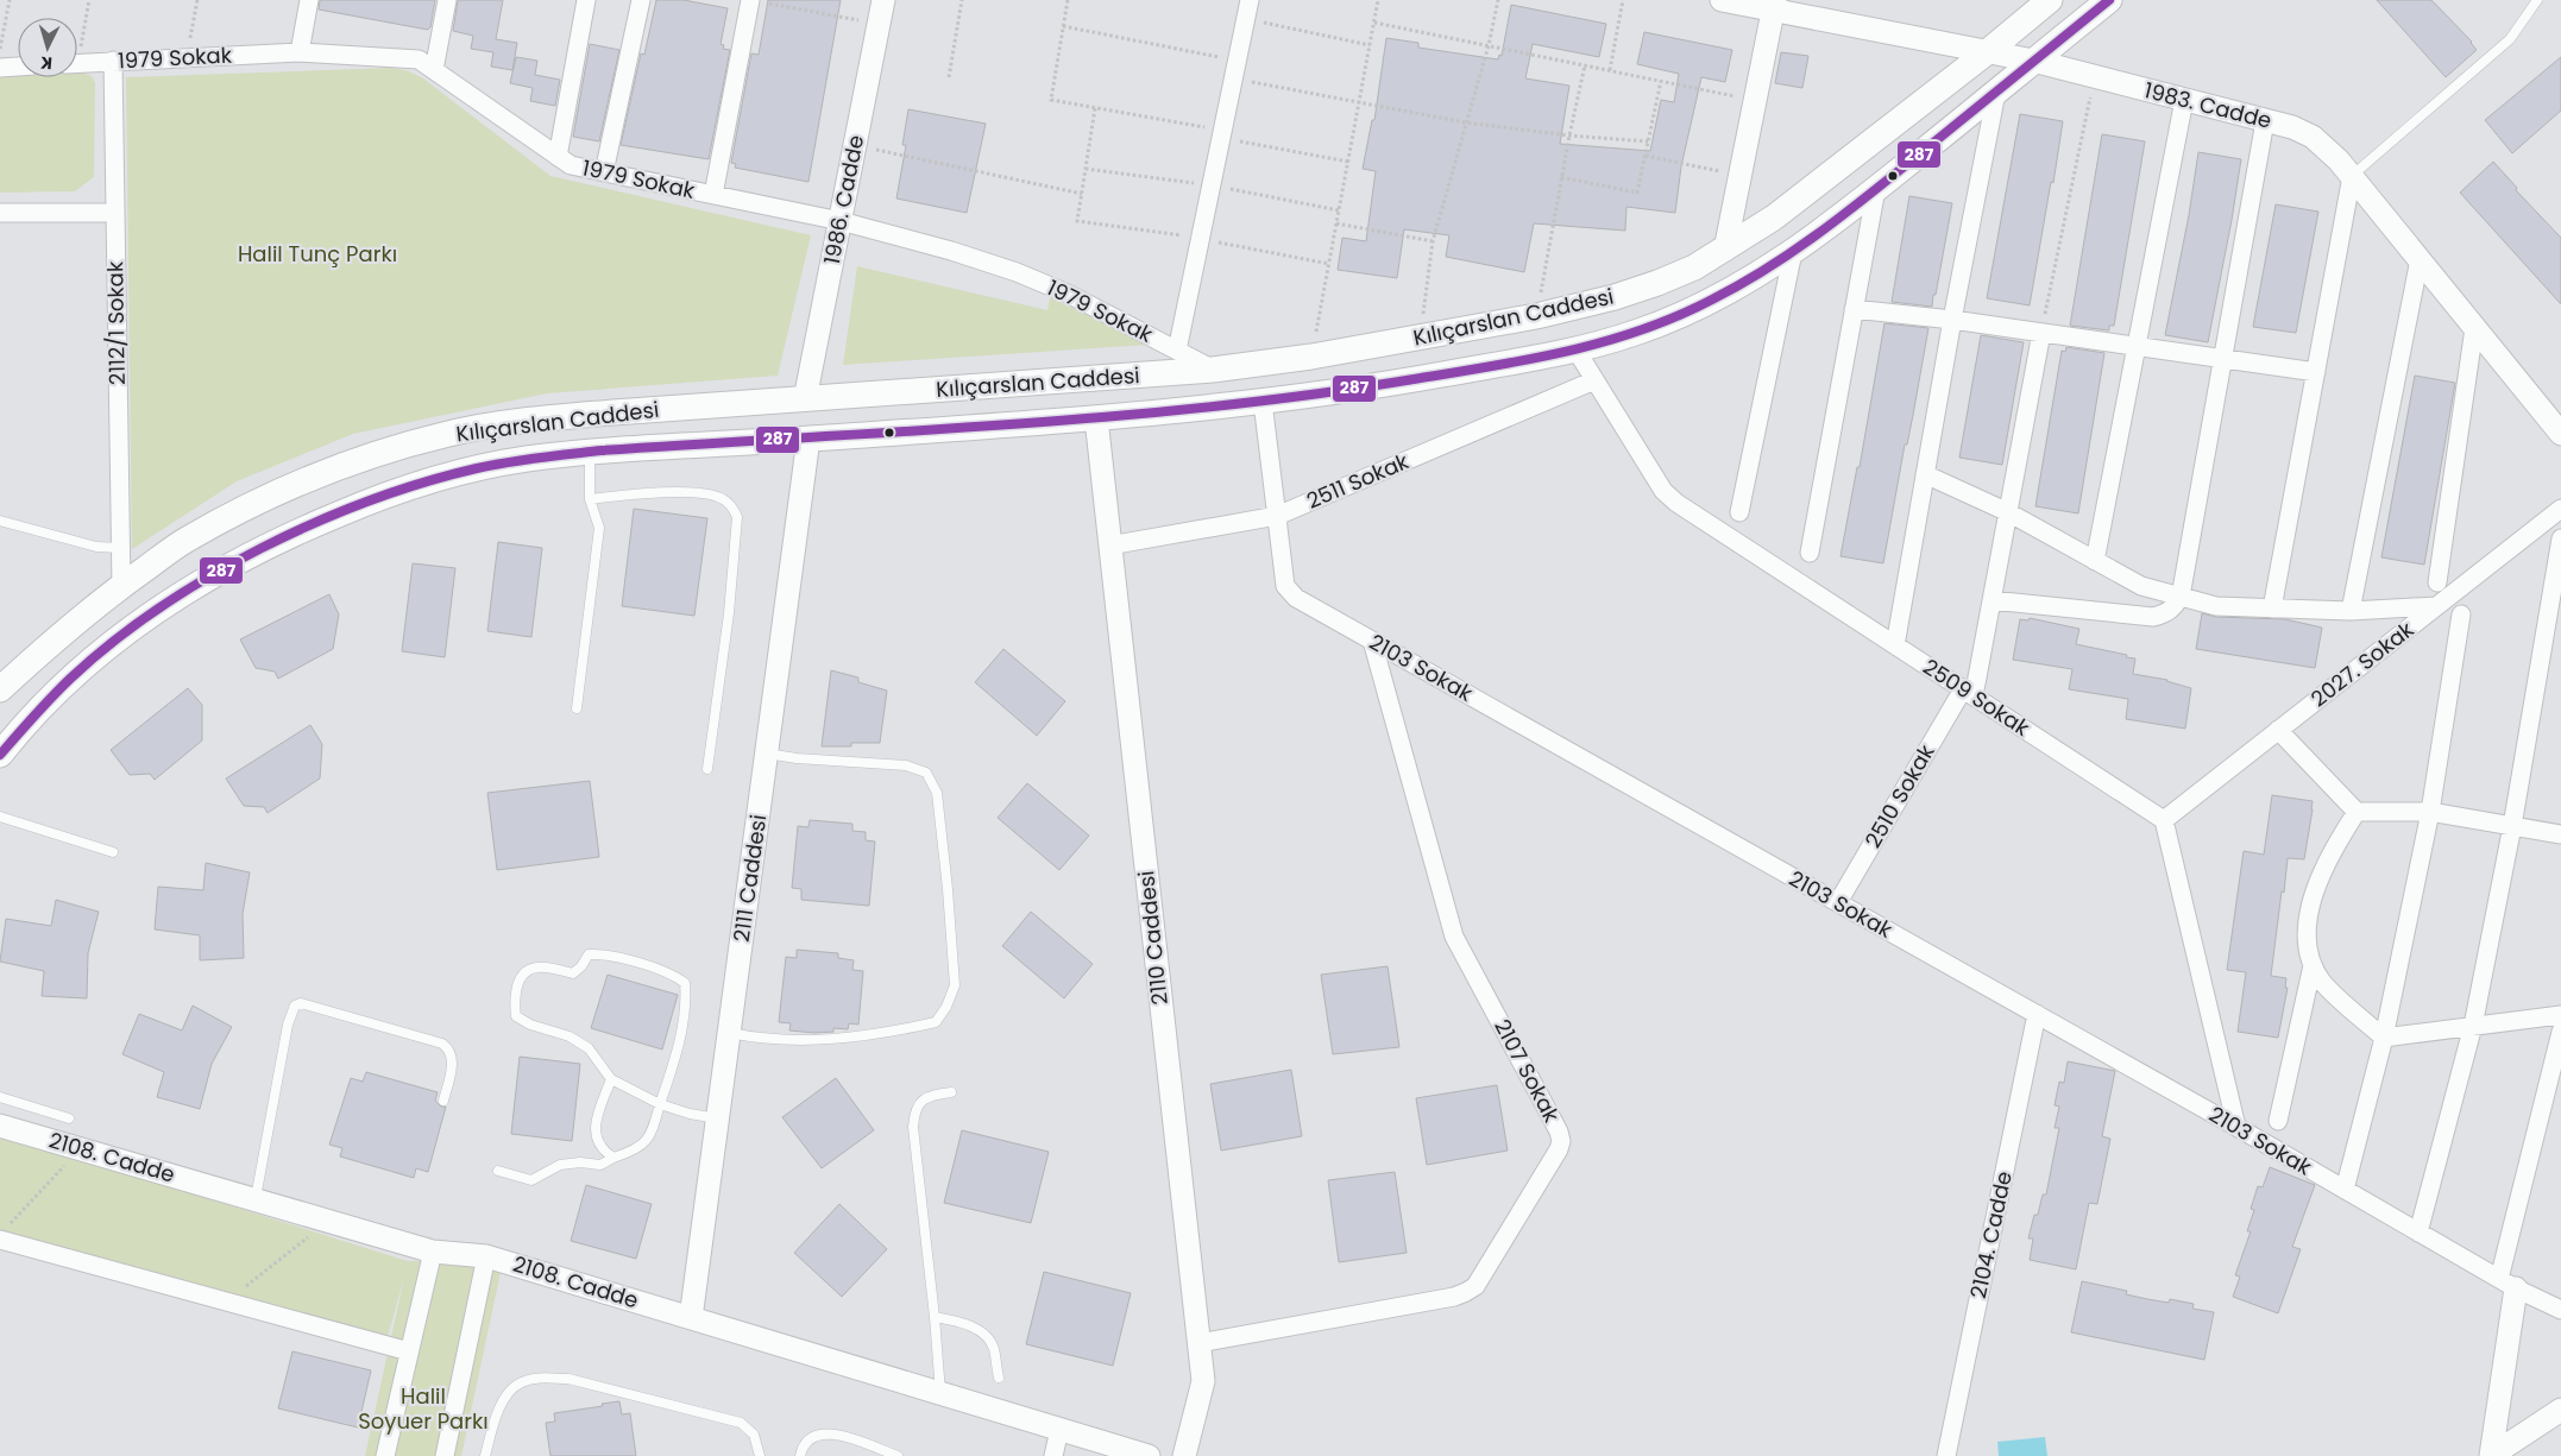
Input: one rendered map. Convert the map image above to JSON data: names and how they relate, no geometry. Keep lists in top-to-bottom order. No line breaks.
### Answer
{"streets":{"main road":["Kılıçarslan Caddesi"],"street":["1979 Sokak","1983. Cadde","1986. Cadde","2112/1 Sokak","2511 Sokak","2027. Sokak","2103 Sokak","2509 Sokak","2510 Sokak","2111 Caddesi","2110 Caddesi","2107 Sokak","2108. Cadde","2104. Cadde"]},"crossings":[["1979 Sokak","1986. Cadde"],["1979 Sokak","Kılıçarslan Caddesi"],["1979 Sokak","2112/1 Sokak"],["1983. Cadde","Kılıçarslan Caddesi"],["1986. Cadde","Kılıçarslan Caddesi"],["Kılıçarslan Caddesi","2112/1 Sokak"],["Kılıçarslan Caddesi","2103 Sokak"],["Kılıçarslan Caddesi","2509 Sokak"],["Kılıçarslan Caddesi","2111 Caddesi"],["Kılıçarslan Caddesi","2110 Caddesi"],["2511 Sokak","2103 Sokak"],["2511 Sokak","2509 Sokak"],["2511 Sokak","2110 Caddesi"],["2027. Sokak","2509 Sokak"],["2103 Sokak","2510 Sokak"],["2103 Sokak","2107 Sokak"],["2103 Sokak","2104. Cadde"],["2509 Sokak","2510 Sokak"],["2111 Caddesi","2108. Cadde"],["2110 Caddesi","2107 Sokak"]],"parks":["Halil Tunç Parkı","Halil Soyuer Parkı"],"lines":["transit line 287"],"north":"bottom"}
